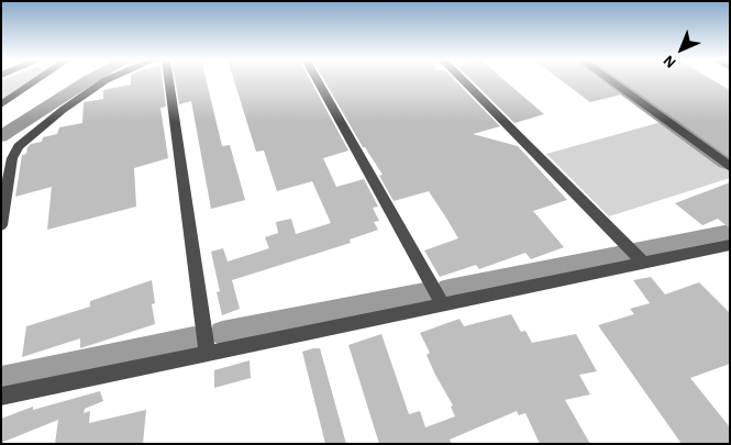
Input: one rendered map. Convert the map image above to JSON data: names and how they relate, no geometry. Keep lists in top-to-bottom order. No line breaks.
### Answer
{"north":"bottom left"}
